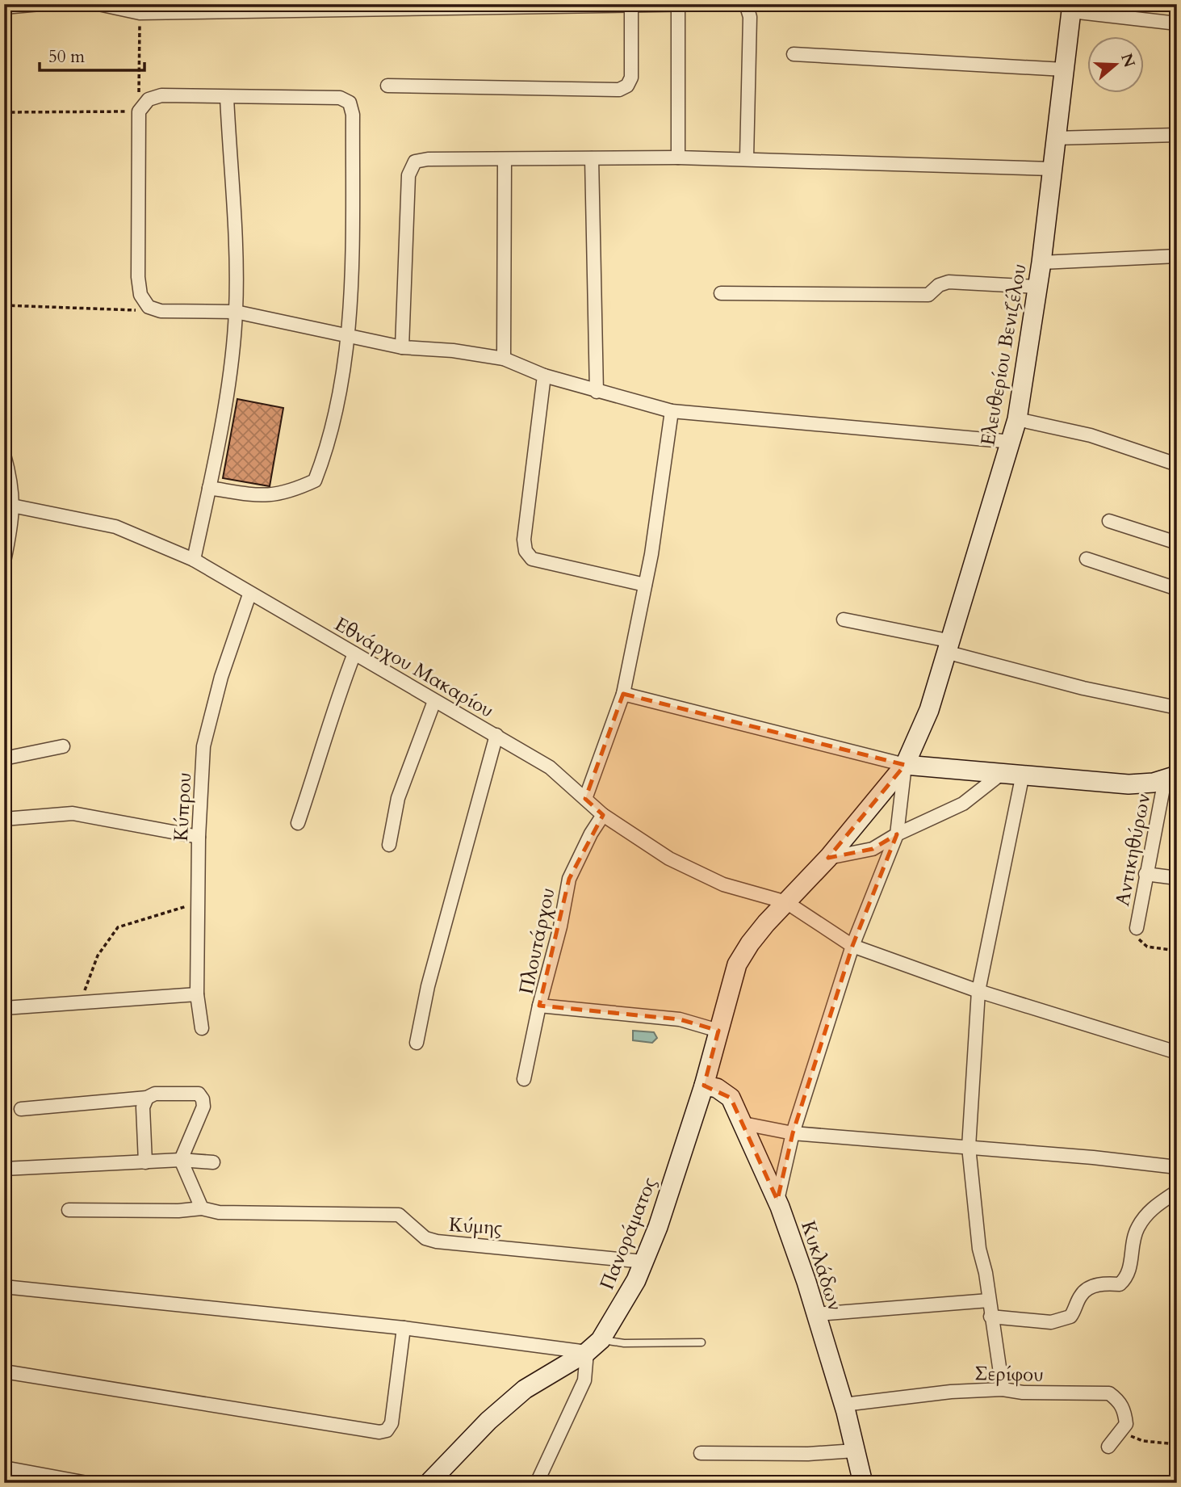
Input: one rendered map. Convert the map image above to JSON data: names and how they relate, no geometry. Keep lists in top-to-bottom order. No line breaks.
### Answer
{"streets":{"street":["Ελευθερίου Βενιζέλου","Εθνάρχου Μακαρίου","Κύπρου","Αντικηθύρων","Πλουτάρχου","Κύμης","Πανοράματος","Κυκλάδων","Σερίφου"]},"crossings":[["Ελευθερίου Βενιζέλου","Εθνάρχου Μακαρίου"],["Ελευθερίου Βενιζέλου","Πανοράματος"],["Εθνάρχου Μακαρίου","Κύπρου"],["Εθνάρχου Μακαρίου","Πλουτάρχου"],["Εθνάρχου Μακαρίου","Πανοράματος"],["Πλουτάρχου","Πανοράματος"],["Κύμης","Πανοράματος"],["Πανοράματος","Κυκλάδων"],["Κυκλάδων","Σερίφου"]],"scale_bar":"50 m","north":"right"}
